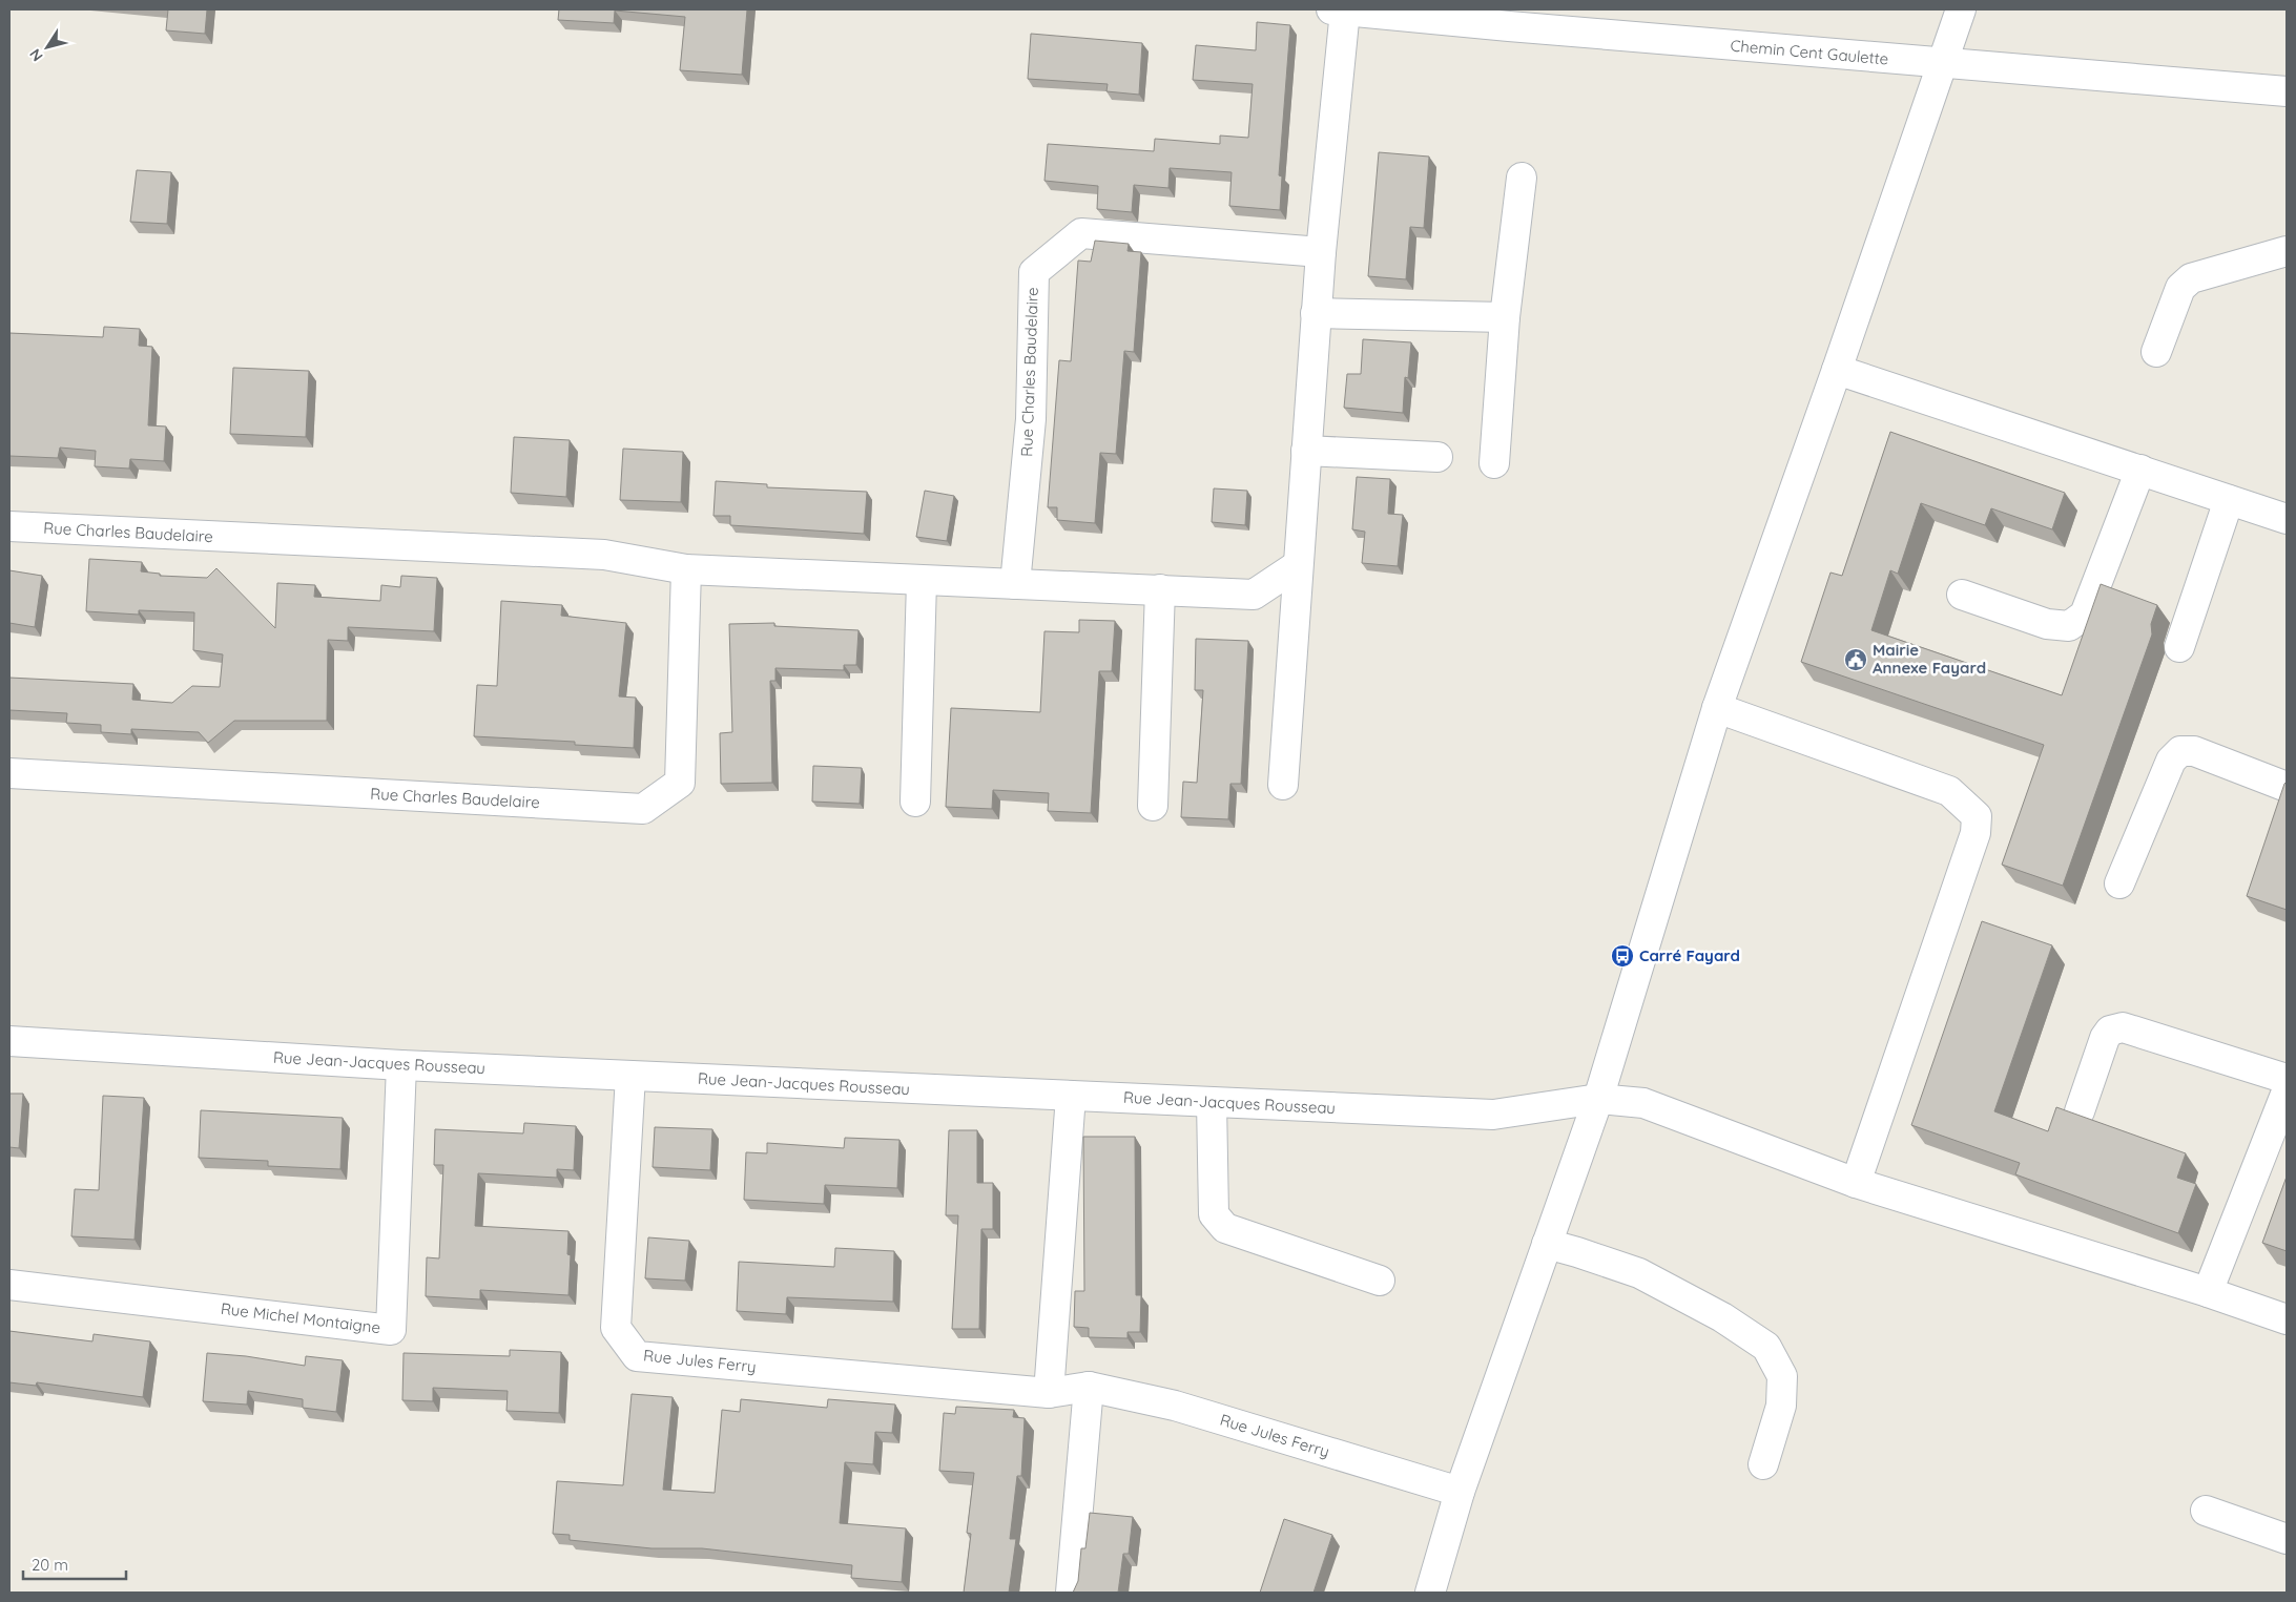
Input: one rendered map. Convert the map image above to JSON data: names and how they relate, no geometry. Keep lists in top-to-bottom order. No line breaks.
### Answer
{"streets":{"street":["Chemin Cent Gaulette","Rue Charles Baudelaire","Rue Jean-Jacques Rousseau","Rue Michel Montaigne","Rue Jules Ferry"]},"crossings":[["Rue Jean-Jacques Rousseau","Rue Michel Montaigne"],["Rue Jean-Jacques Rousseau","Rue Jules Ferry"]],"places":{"public building":["Mairie Annexe Fayard"],"bus stop":["Carré Fayard"]},"scale_bar":"20 m","north":"bottom left"}
